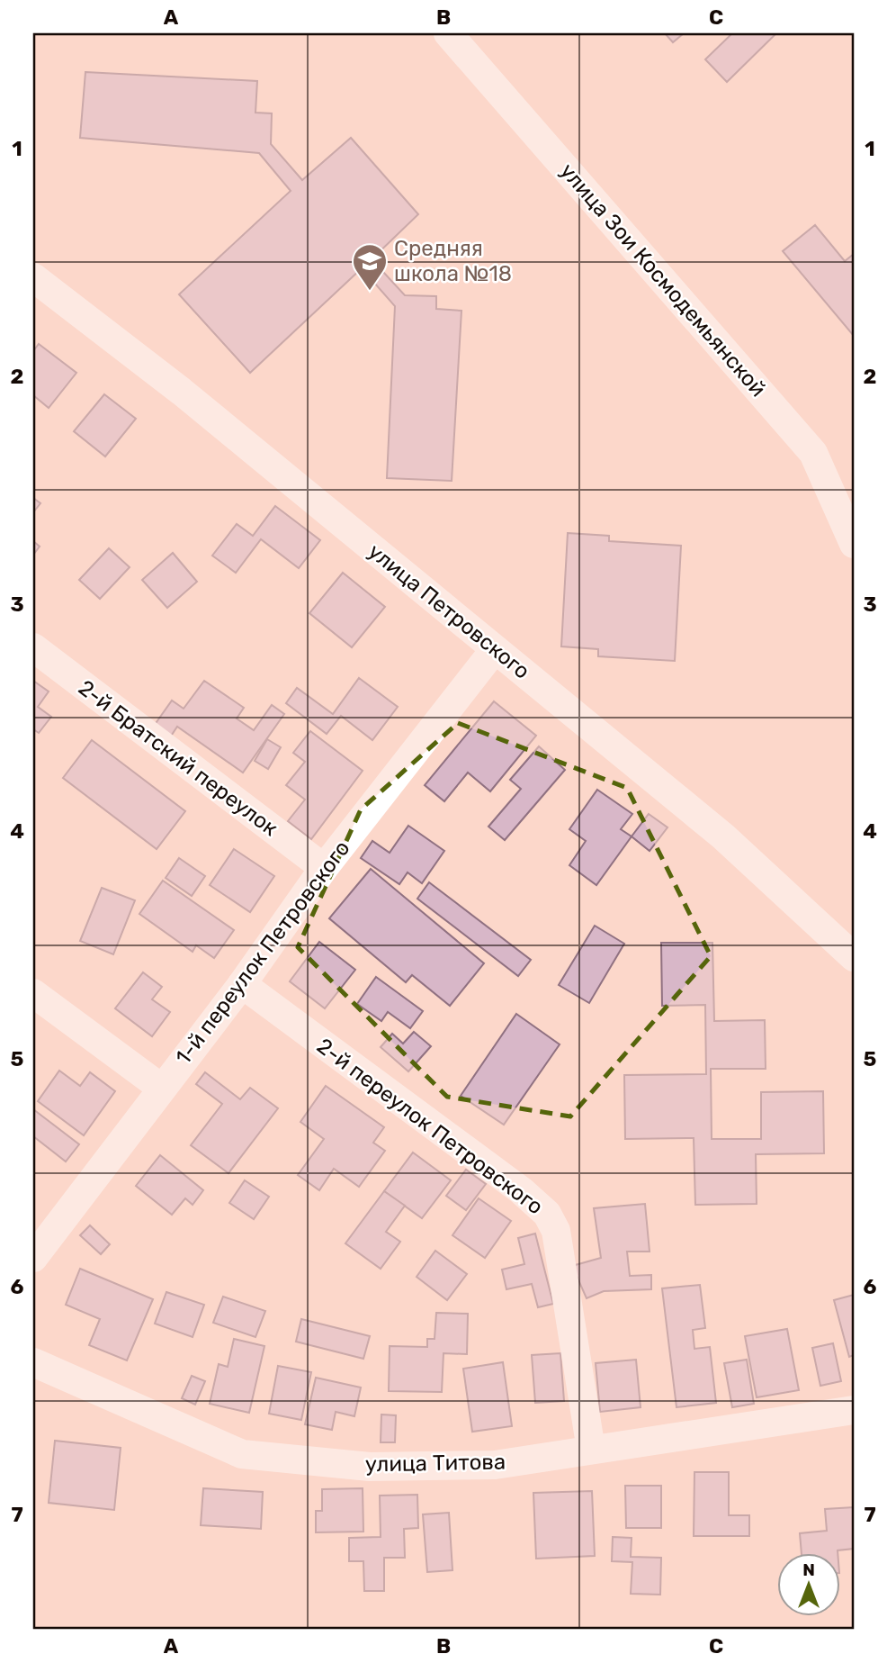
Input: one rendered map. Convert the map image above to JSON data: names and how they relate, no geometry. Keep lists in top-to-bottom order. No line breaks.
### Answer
{"streets":{"street":["улица Зои Космодемьянской","улица Петровского","2-й Братский переулок","1-й переулок Петровского","2-й переулок Петровского","улица Титова"]},"crossings":[["улица Петровского","1-й переулок Петровского"],["2-й Братский переулок","1-й переулок Петровского"],["1-й переулок Петровского","2-й переулок Петровского"],["2-й переулок Петровского","улица Титова"]],"places":{"school or university":["Средняя школа №18"]},"north":"top","grid":{"columns":["A","B","C"],"rows":["1","2","3","4","5","6","7"]}}
